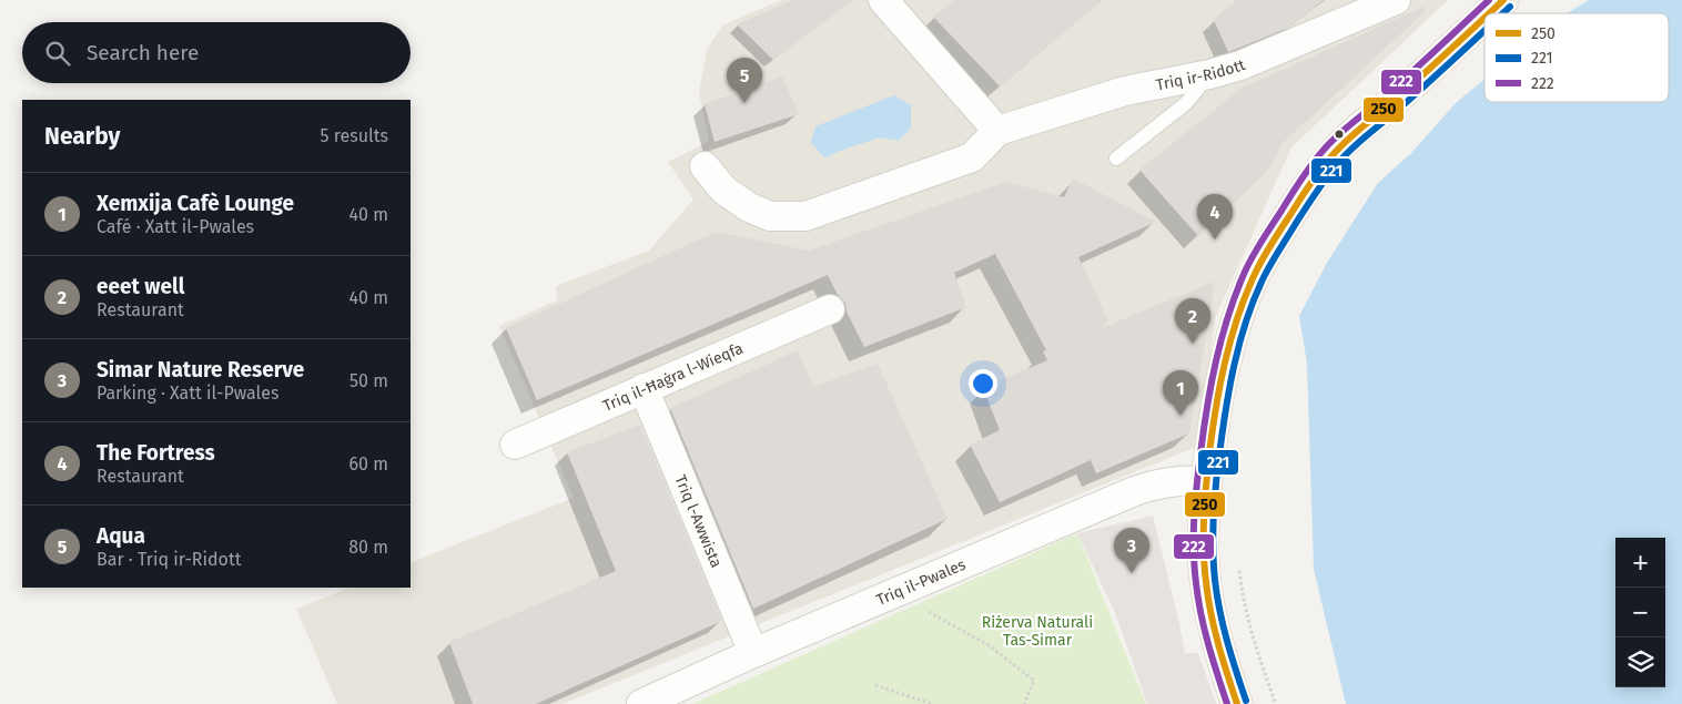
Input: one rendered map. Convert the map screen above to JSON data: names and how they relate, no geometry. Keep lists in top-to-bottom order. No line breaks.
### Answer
{"streets":{"street":["Triq ir-Ridott","Triq il-Ħaġra l-Wieqfa","Triq l-Awwista","Triq il-Pwales"]},"crossings":[["Triq il-Ħaġra l-Wieqfa","Triq l-Awwista"],["Triq l-Awwista","Triq il-Pwales"]],"parks":["Riżerva Naturali Tas-Simar"],"lines":["transit line 250","transit line 222","transit line 221"],"legend":["250","221","222"],"page":{"search":"Search here","pins":["5","4","2","1","3"],"heading":["Nearby","5 results"],"list":[{"mark":"1","name":"Xemxija Cafè Lounge","note":"Café · Xatt il-Pwales","value":"40 m"},{"mark":"2","name":"eeet well","note":"Restaurant","value":"40 m"},{"mark":"3","name":"Simar Nature Reserve","note":"Parking · Xatt il-Pwales","value":"50 m"},{"mark":"4","name":"The Fortress","note":"Restaurant","value":"60 m"},{"mark":"5","name":"Aqua","note":"Bar · Triq ir-Ridott","value":"80 m"}],"map_buttons":["+","−"]}}
